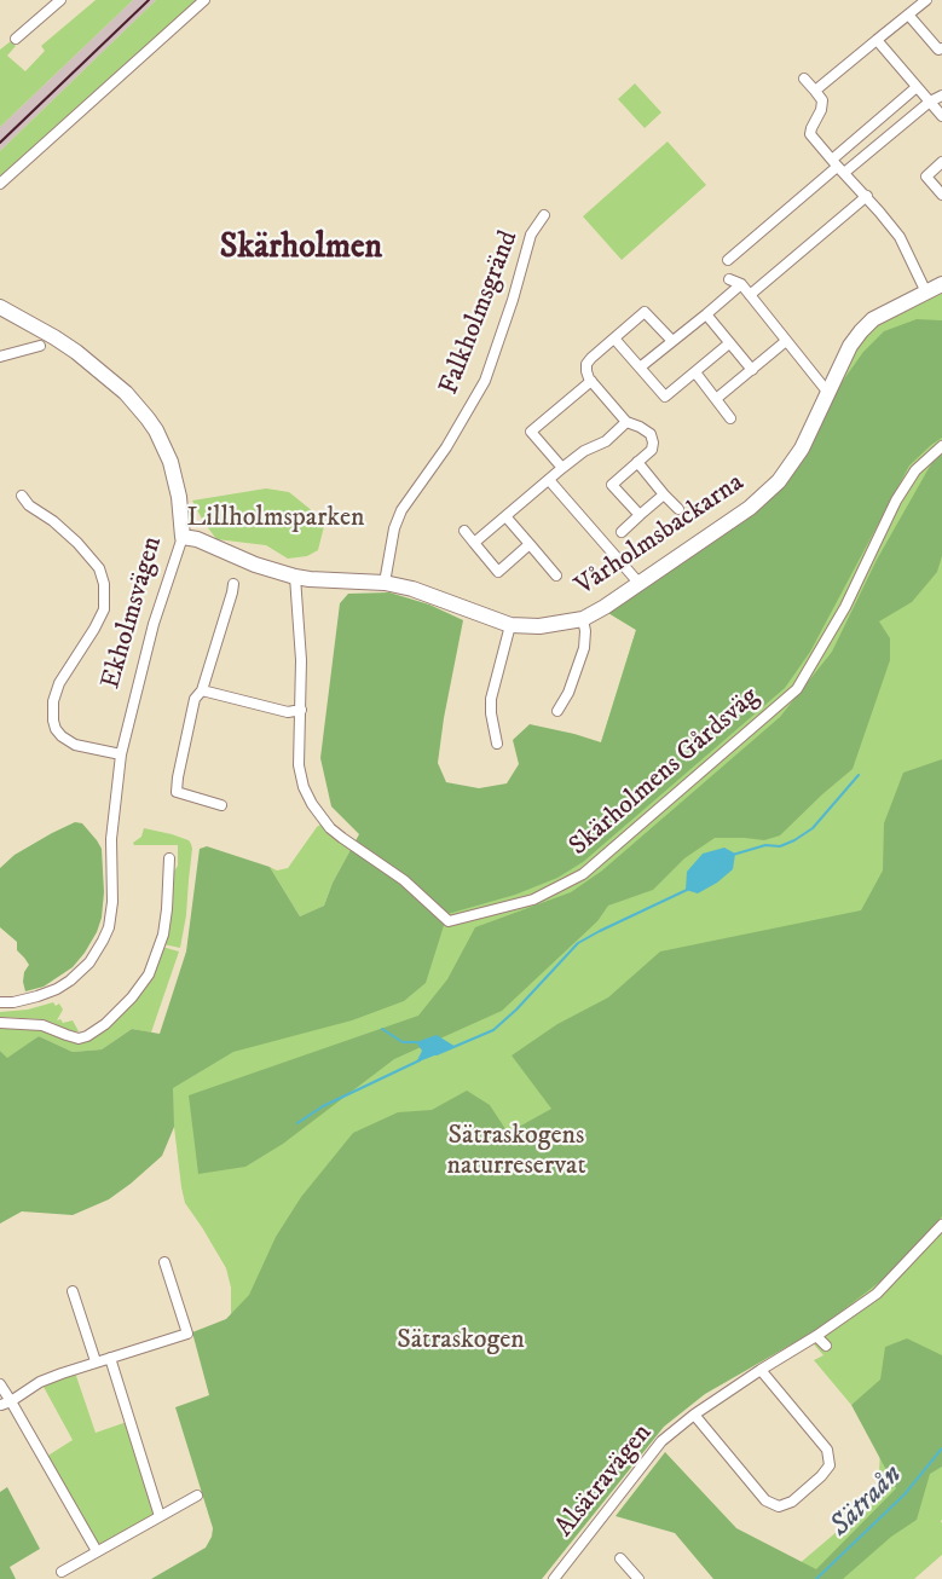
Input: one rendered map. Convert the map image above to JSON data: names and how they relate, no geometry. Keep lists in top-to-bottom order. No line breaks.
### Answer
{"streets":{"street":["Falkholmsgränd","Vårholmsbackarna","Ekholmsvägen","Skärholmens Gårdsväg","Alsätravägen"]},"crossings":[["Falkholmsgränd","Vårholmsbackarna"],["Vårholmsbackarna","Ekholmsvägen"]],"districts":["Skärholmen"],"water":["Sätraån"],"parks":["Lillholmsparken","Sätraskogens naturreservat","Sätraskogen"]}
